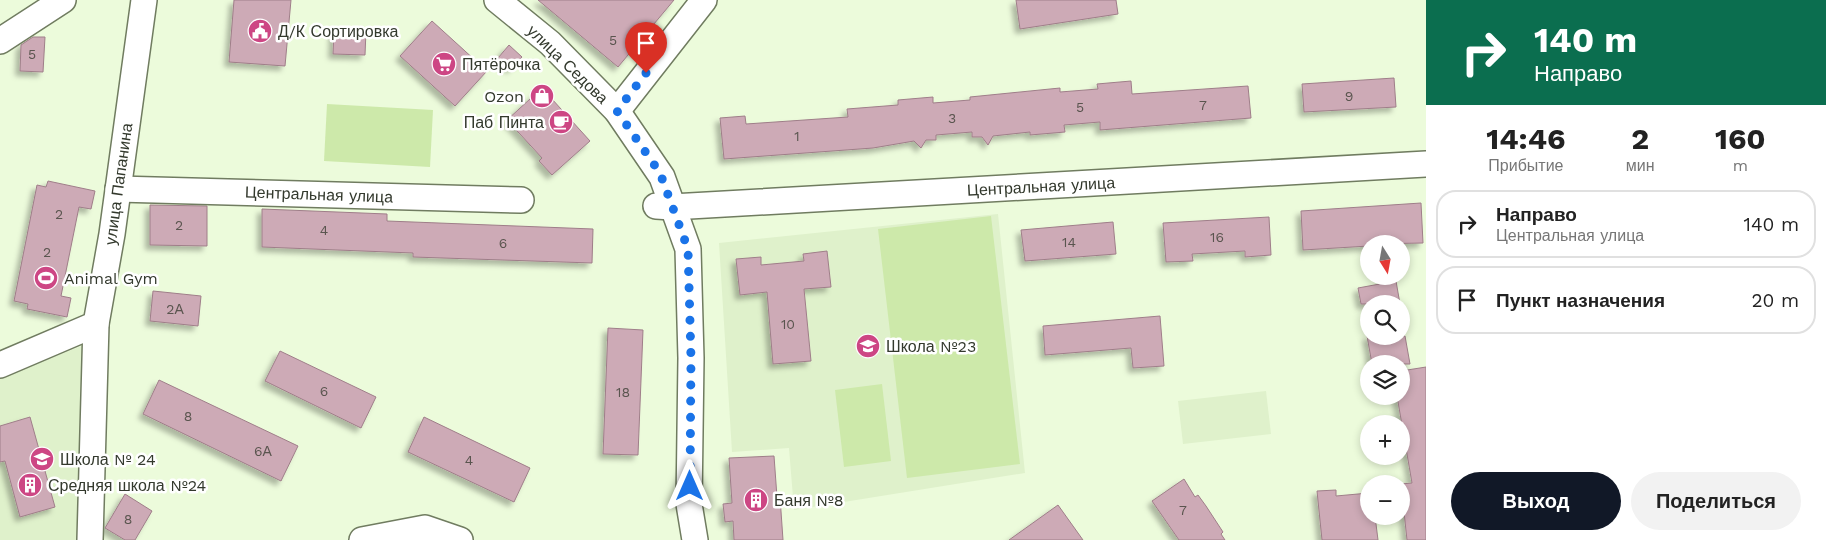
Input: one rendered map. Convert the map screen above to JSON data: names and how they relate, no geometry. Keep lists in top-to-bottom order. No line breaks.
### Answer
{"streets":{"street":["улица Седова","улица Папанина","Центральная улица"]},"crossings":[["улица Седова","Центральная улица"],["улица Папанина","Центральная улица"]],"places":{"public building":["Д/К Сортировка"],"supermarket":["Пятёрочка"],"shop":["Ozon"],"cafe":["Паб Пинта"],"sports":["Animal Gym"],"school or university":["Школа №23","Школа № 24"],"building":["Средняя школа №24","Баня №8"]},"house_numbers":["5","5","9","7","5","3","1","2","2","4","16","14","6","2","2А","10","6","18","8","6А","4","7","8"],"north":"bottom","page":{"turn":["140 m","Направо"],"eta":["14:46","Прибытие","2","мин","160","m"],"list":[{"name":"Направо","note":"Центральная улица","value":"140 m"},{"name":"Пункт назначения","value":"20 m"}],"map_buttons":["+","−"],"buttons":["Выход","Поделиться"]}}
